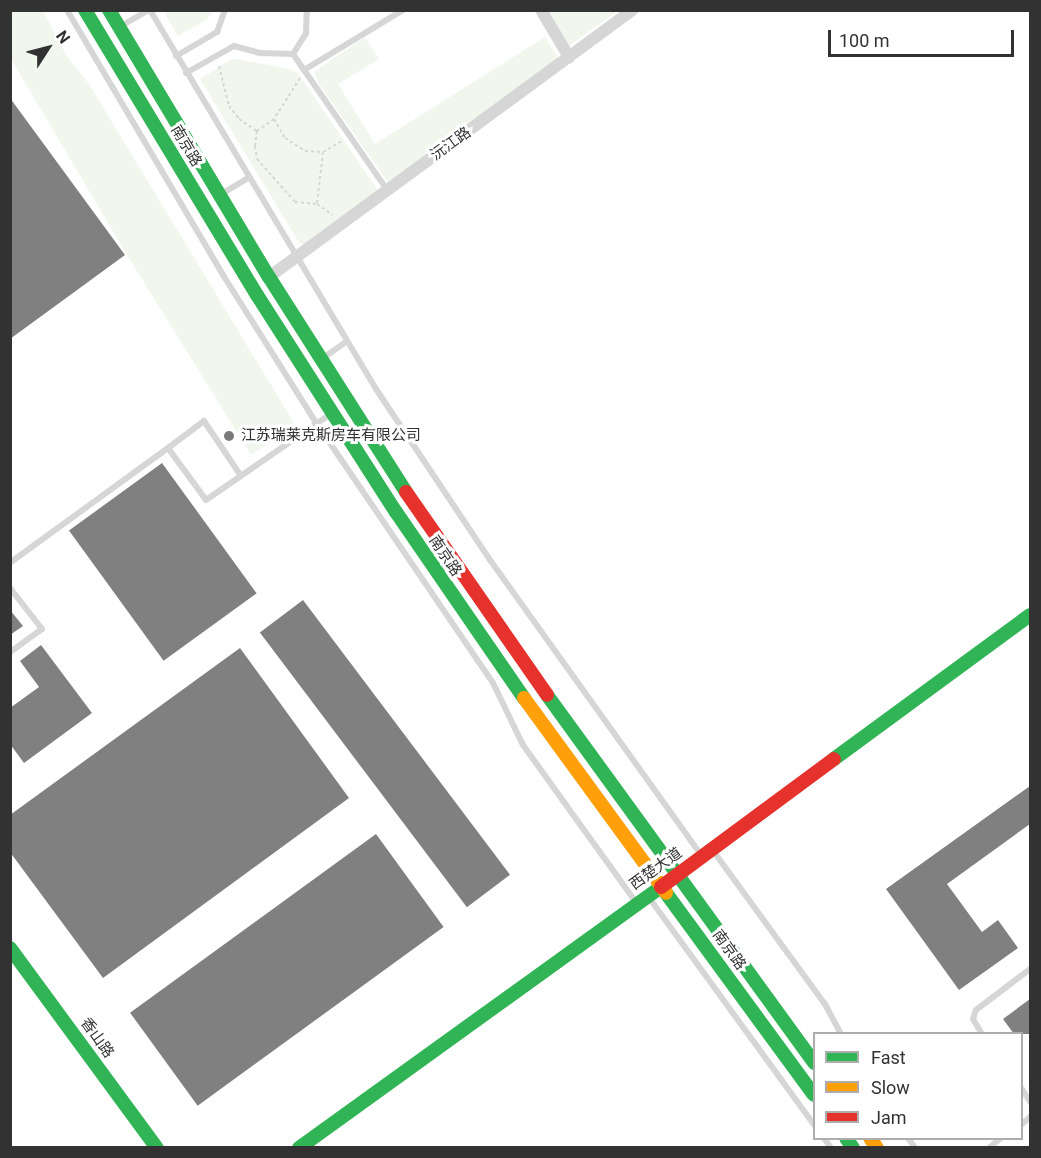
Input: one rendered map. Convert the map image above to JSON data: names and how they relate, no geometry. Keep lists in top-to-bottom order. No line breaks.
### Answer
{"streets":{"main road":["南京路","西楚大道","香山路"],"street":["沅江路"]},"crossings":[["沅江路","南京路"],["南京路","西楚大道"]],"places":["江苏瑞莱克斯房车有限公司"],"legend":["Fast","Slow","Jam"],"scale_bar":"100 m","north":"top right"}
